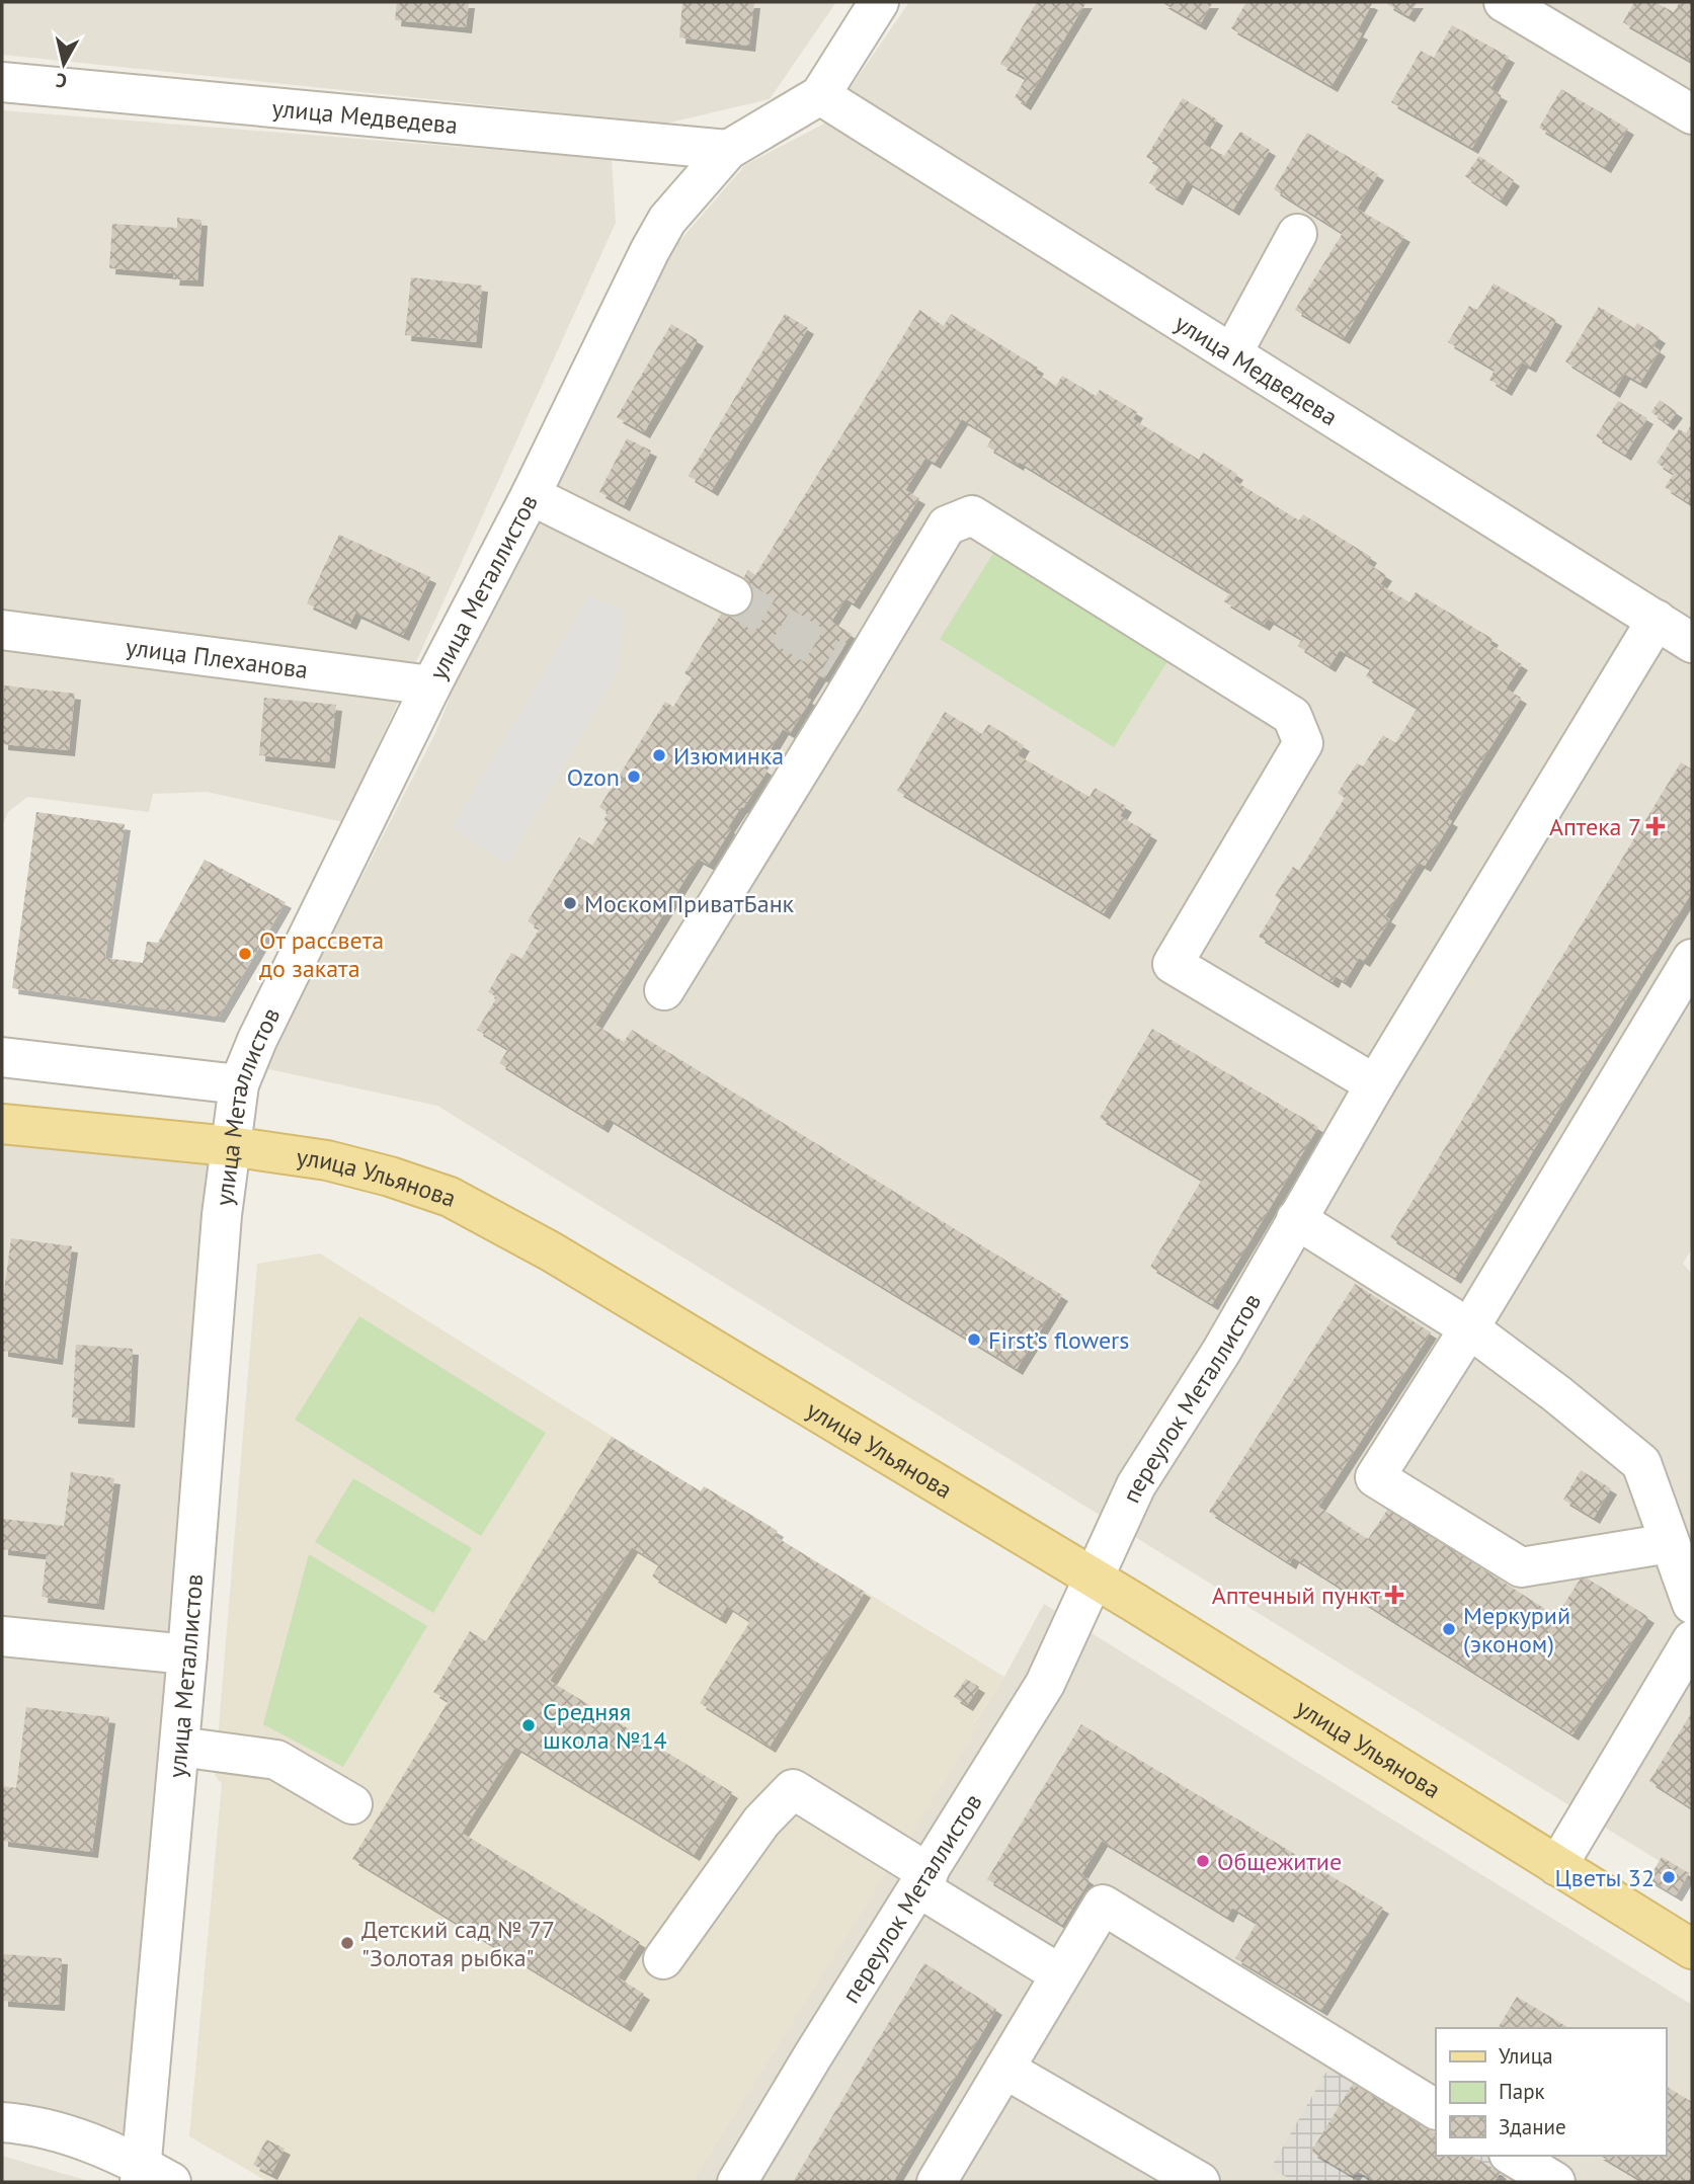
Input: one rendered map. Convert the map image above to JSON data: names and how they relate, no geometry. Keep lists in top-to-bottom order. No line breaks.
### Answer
{"streets":{"main road":["улица Ульянова"],"street":["улица Медведева","улица Металлистов","улица Плеханова","переулок Металлистов"]},"crossings":[["улица Медведева","улица Металлистов"],["улица Медведева","переулок Металлистов"],["улица Металлистов","улица Плеханова"],["улица Металлистов","улица Ульянова"],["улица Ульянова","переулок Металлистов"]],"places":{"other":["Изюминка","Ozon","МоскомПриватБанк","От рассвета до заката","First’s flowers","Меркурий (эконом)","Средняя школа №14","Общежитие","Цветы 32","Детский сад № 77 \"Золотая рыбка\""],"health":["Аптека 7","Аптечный пункт"]},"legend":["Улица","Парк","Здание"],"north":"bottom"}
